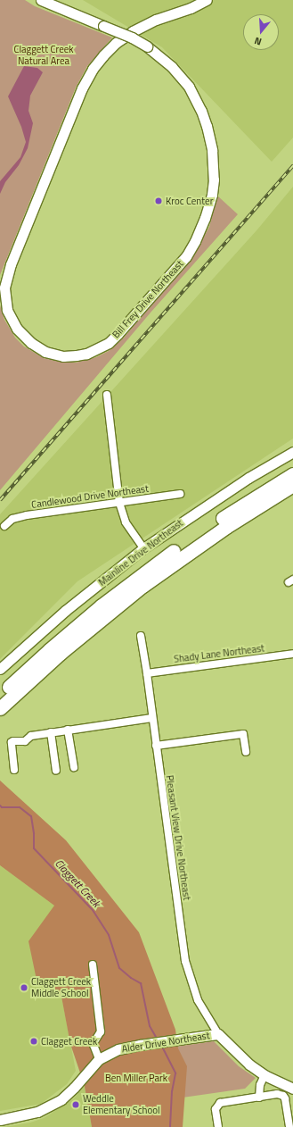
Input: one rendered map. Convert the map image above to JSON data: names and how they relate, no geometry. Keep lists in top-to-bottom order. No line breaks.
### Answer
{"streets":{"street":["Bill Frey Drive Northeast","Candlewood Drive Northeast","Mainline Drive Northeast","Shady Lane Northeast","Pleasant View Drive Northeast","Alder Drive Northeast"]},"crossings":[["Shady Lane Northeast","Pleasant View Drive Northeast"],["Pleasant View Drive Northeast","Alder Drive Northeast"]],"water":["Claggett Creek"],"parks":["Claggett Creek Natural Area","Ben Miller Park"],"places":["Kroc Center","Claggett Creek Middle School","Clagget Creek","Weddle Elementary School"],"north":"bottom"}
